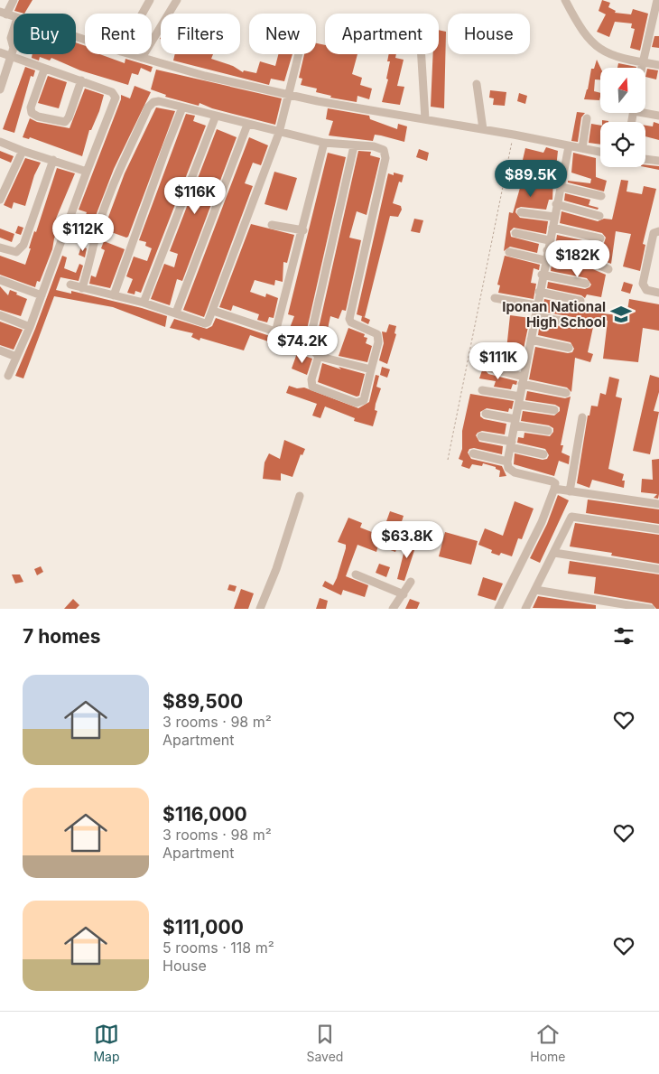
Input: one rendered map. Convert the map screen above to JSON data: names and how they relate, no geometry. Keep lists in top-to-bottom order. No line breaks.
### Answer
{"places":{"school or university":["Iponan National High School"]},"north":"top","page":{"chip":["Buy","Rent","Filters","New","Apartment","House"],"price":["$89.5K","$116K","$112K","$182K","$74.2K","$111K","$63.8K"],"heading":"7 homes","list":[{"name":"$89,500","note":"3 rooms · 98 m² · Apartment"},{"name":"$116,000","note":"3 rooms · 98 m² · Apartment"},{"name":"$111,000","note":"5 rooms · 118 m² · House"}],"tabs":["Map","Saved","Home"]}}
